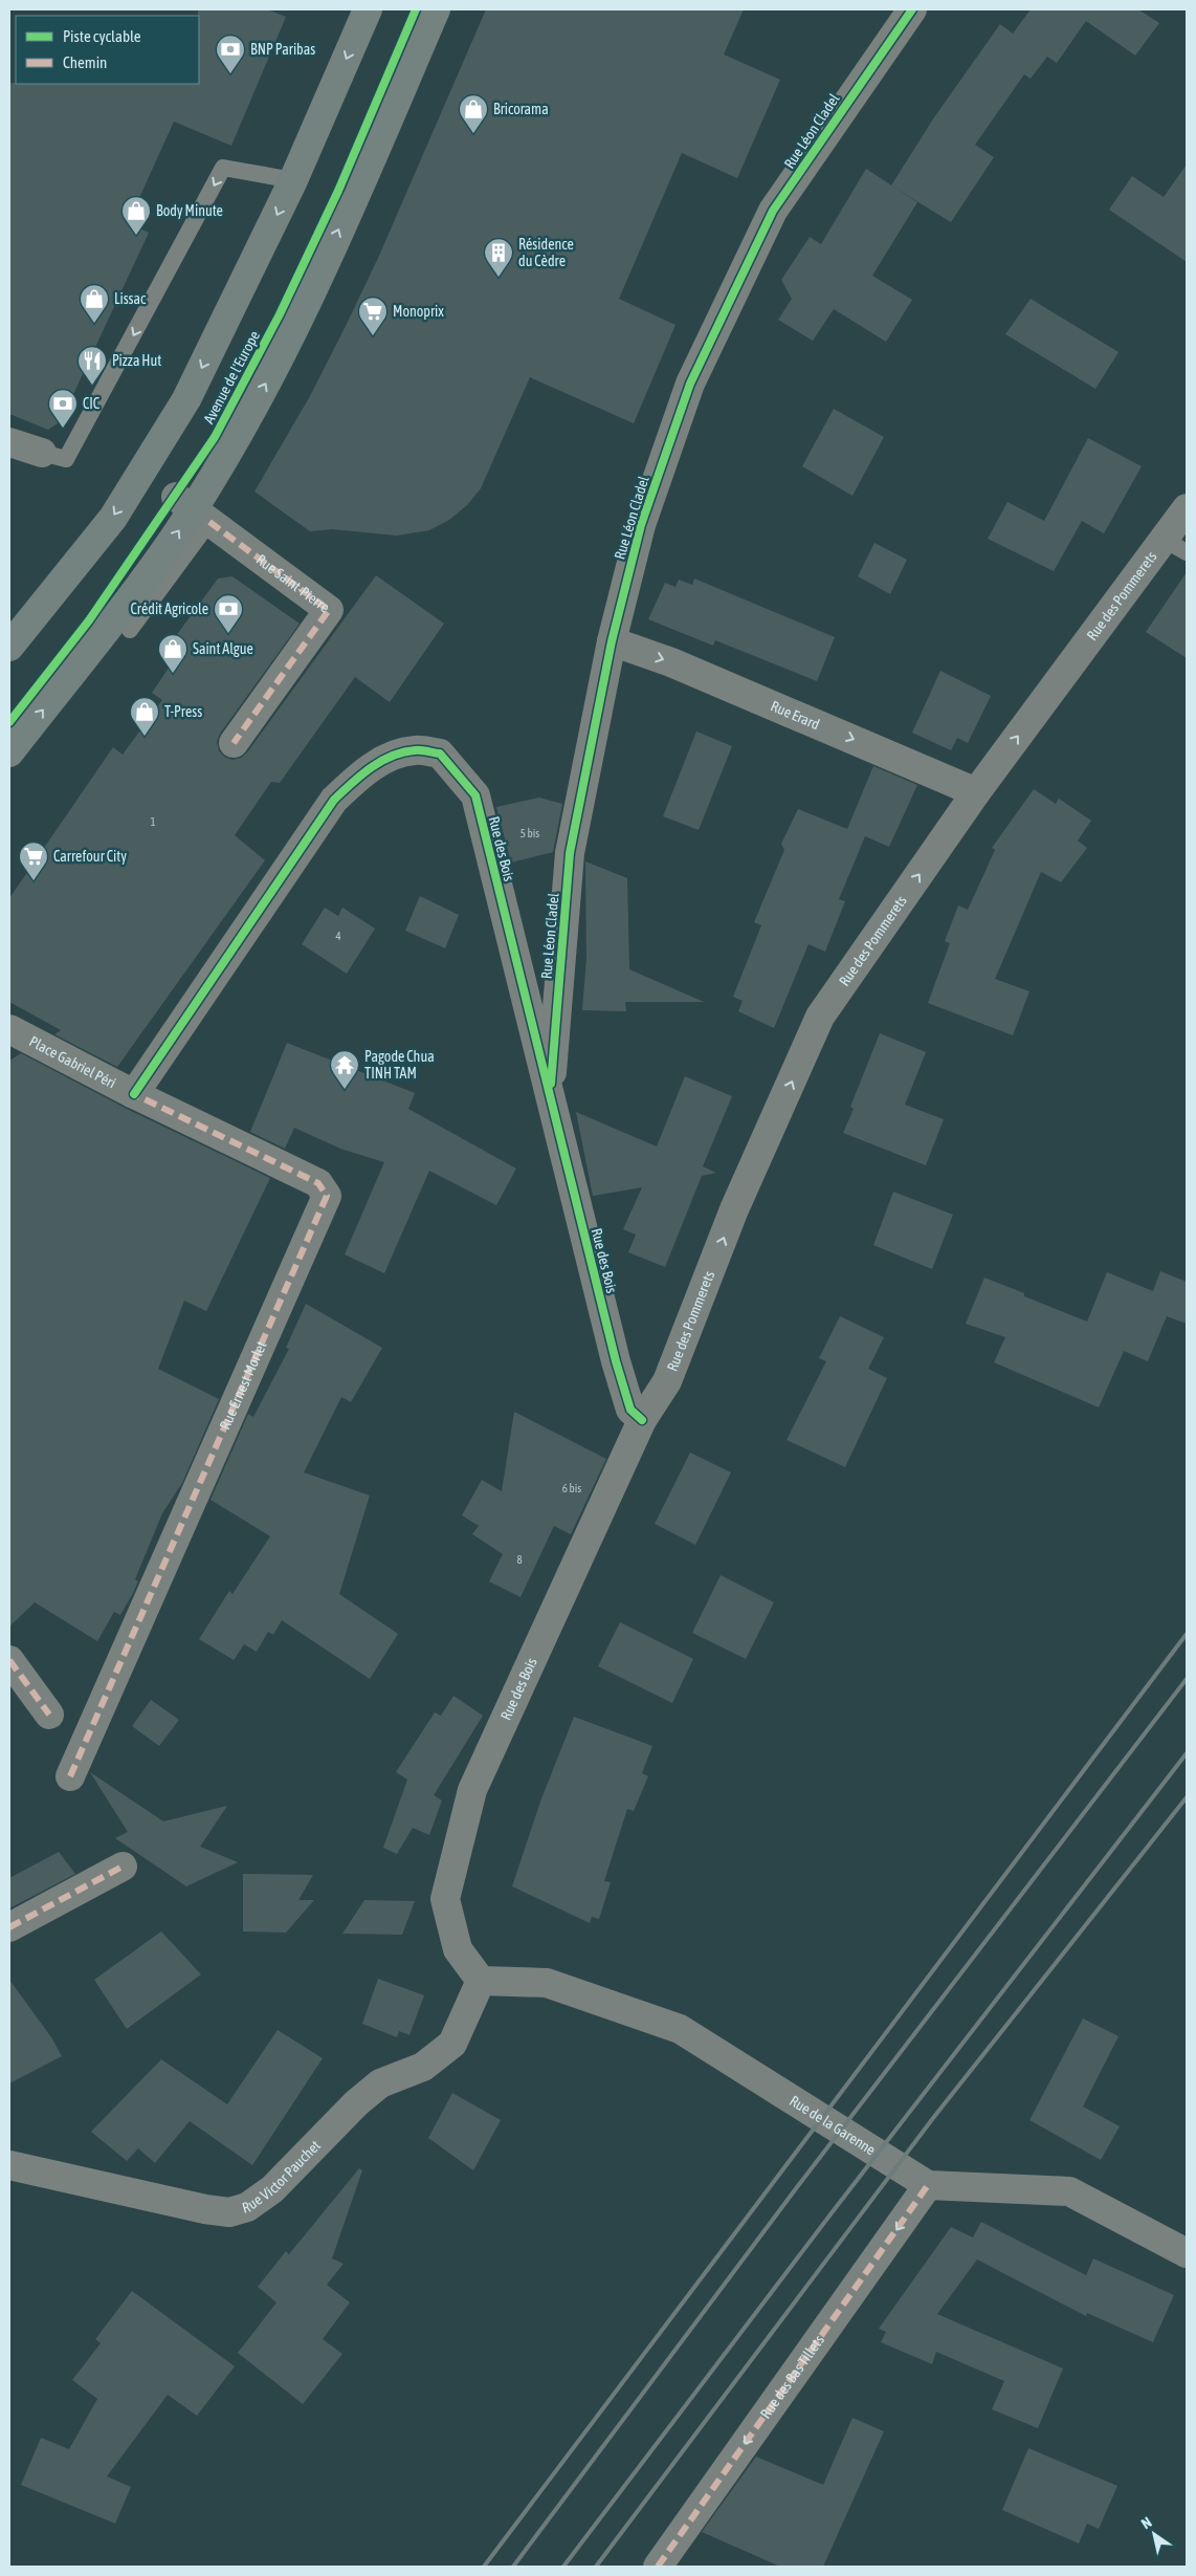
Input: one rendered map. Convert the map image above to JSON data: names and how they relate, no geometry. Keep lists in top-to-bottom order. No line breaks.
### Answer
{"streets":{"main road":["Avenue de l'Europe"],"street":["Rue Léon Cladel","Rue Saint-Pierre","Rue des Pommerets","Rue Erard","Rue des Bois","Place Gabriel Péri","Rue Ernest Morlet","Rue de la Garenne","Rue Victor Pauchet","Rue des Bas Tillets"]},"crossings":[["Rue Léon Cladel","Rue Erard"],["Rue Léon Cladel","Rue des Bois"],["Rue des Pommerets","Rue Erard"],["Rue des Pommerets","Rue des Bois"],["Rue des Bois","Place Gabriel Péri"],["Rue des Bois","Rue Ernest Morlet"],["Rue des Bois","Rue de la Garenne"],["Rue des Bois","Rue Victor Pauchet"],["Place Gabriel Péri","Rue Ernest Morlet"],["Rue de la Garenne","Rue Victor Pauchet"],["Rue de la Garenne","Rue des Bas Tillets"]],"one_way":["Rue des Pommerets","Rue Erard","Rue des Bas Tillets"],"places":{"bank":["BNP Paribas","CIC","Crédit Agricole"],"shop":["Bricorama","Body Minute","Lissac","Saint Algue","T-Press"],"building":["Résidence du Cèdre"],"supermarket":["Monoprix","Carrefour City"],"restaurant":["Pizza Hut"],"temple":["Pagode Chua TINH TAM"]},"house_numbers":["1","5 bis","4","6 bis","8"],"legend":["Piste cyclable","Chemin"],"north":"top left"}
